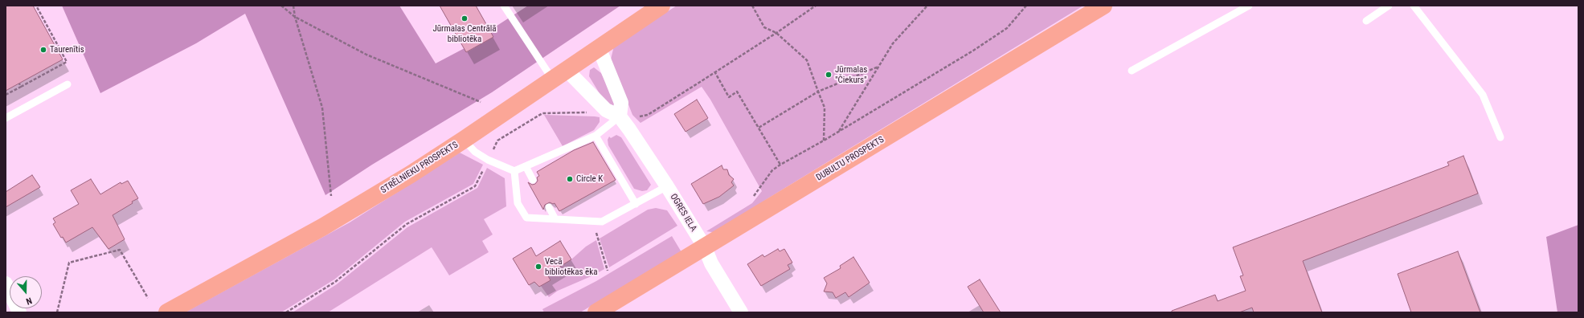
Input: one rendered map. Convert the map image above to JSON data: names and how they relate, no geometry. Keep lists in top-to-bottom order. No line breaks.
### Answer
{"streets":{"main road":["DUBULTU PROSPEKTS","STRĒLNIEKU PROSPEKTS"],"street":["OGRES IELA"]},"crossings":[["DUBULTU PROSPEKTS","OGRES IELA"],["STRĒLNIEKU PROSPEKTS","OGRES IELA"]],"places":["Jūrmalas Centrālā bibliotēka","Taurenītis","Jūrmalas \"Čiekurs\"","Circle K","Vecā bibliotēkas ēka"],"north":"bottom"}
